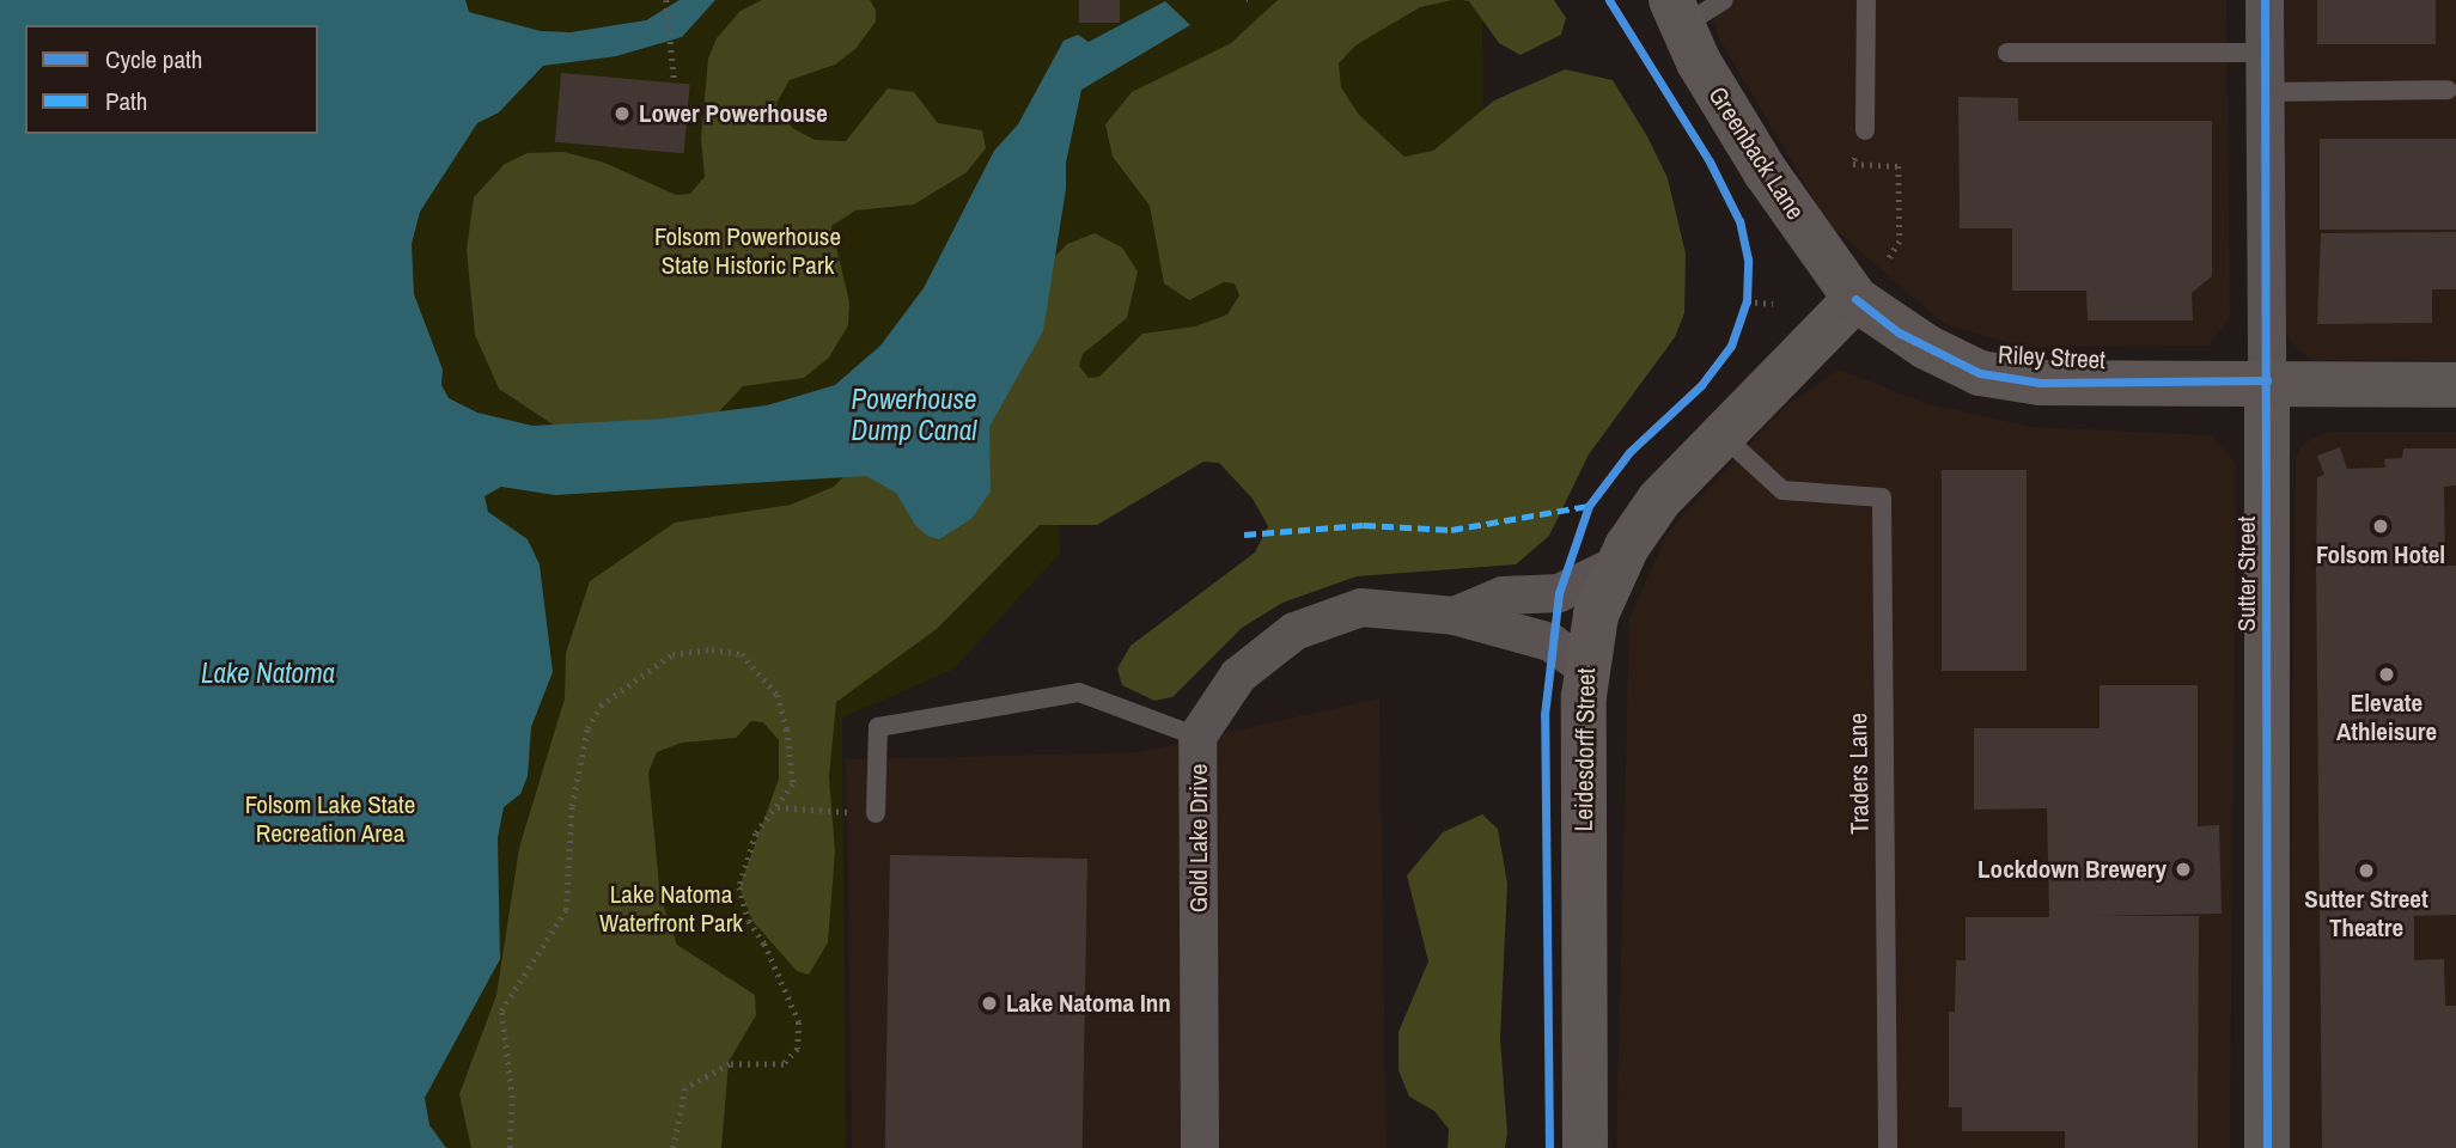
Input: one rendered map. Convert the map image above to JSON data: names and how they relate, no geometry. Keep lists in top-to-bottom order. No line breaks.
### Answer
{"streets":{"main road":["Greenback Lane","Riley Street"],"street":["Sutter Street","Leidesdorff Street","Gold Lake Drive"],"lane":["Traders Lane"]},"crossings":[["Greenback Lane","Riley Street"],["Greenback Lane","Leidesdorff Street"],["Riley Street","Sutter Street"],["Riley Street","Leidesdorff Street"],["Leidesdorff Street","Traders Lane"],["Leidesdorff Street","Gold Lake Drive"]],"water":["Powerhouse Dump Canal","Lake Natoma"],"parks":["Folsom Powerhouse State Historic Park","Folsom Lake State Recreation Area","Lake Natoma Waterfront Park"],"places":["Lower Powerhouse","Folsom Hotel","Elevate Athleisure","Lockdown Brewery","Sutter Street Theatre","Lake Natoma Inn"],"legend":["Cycle path","Path"]}
